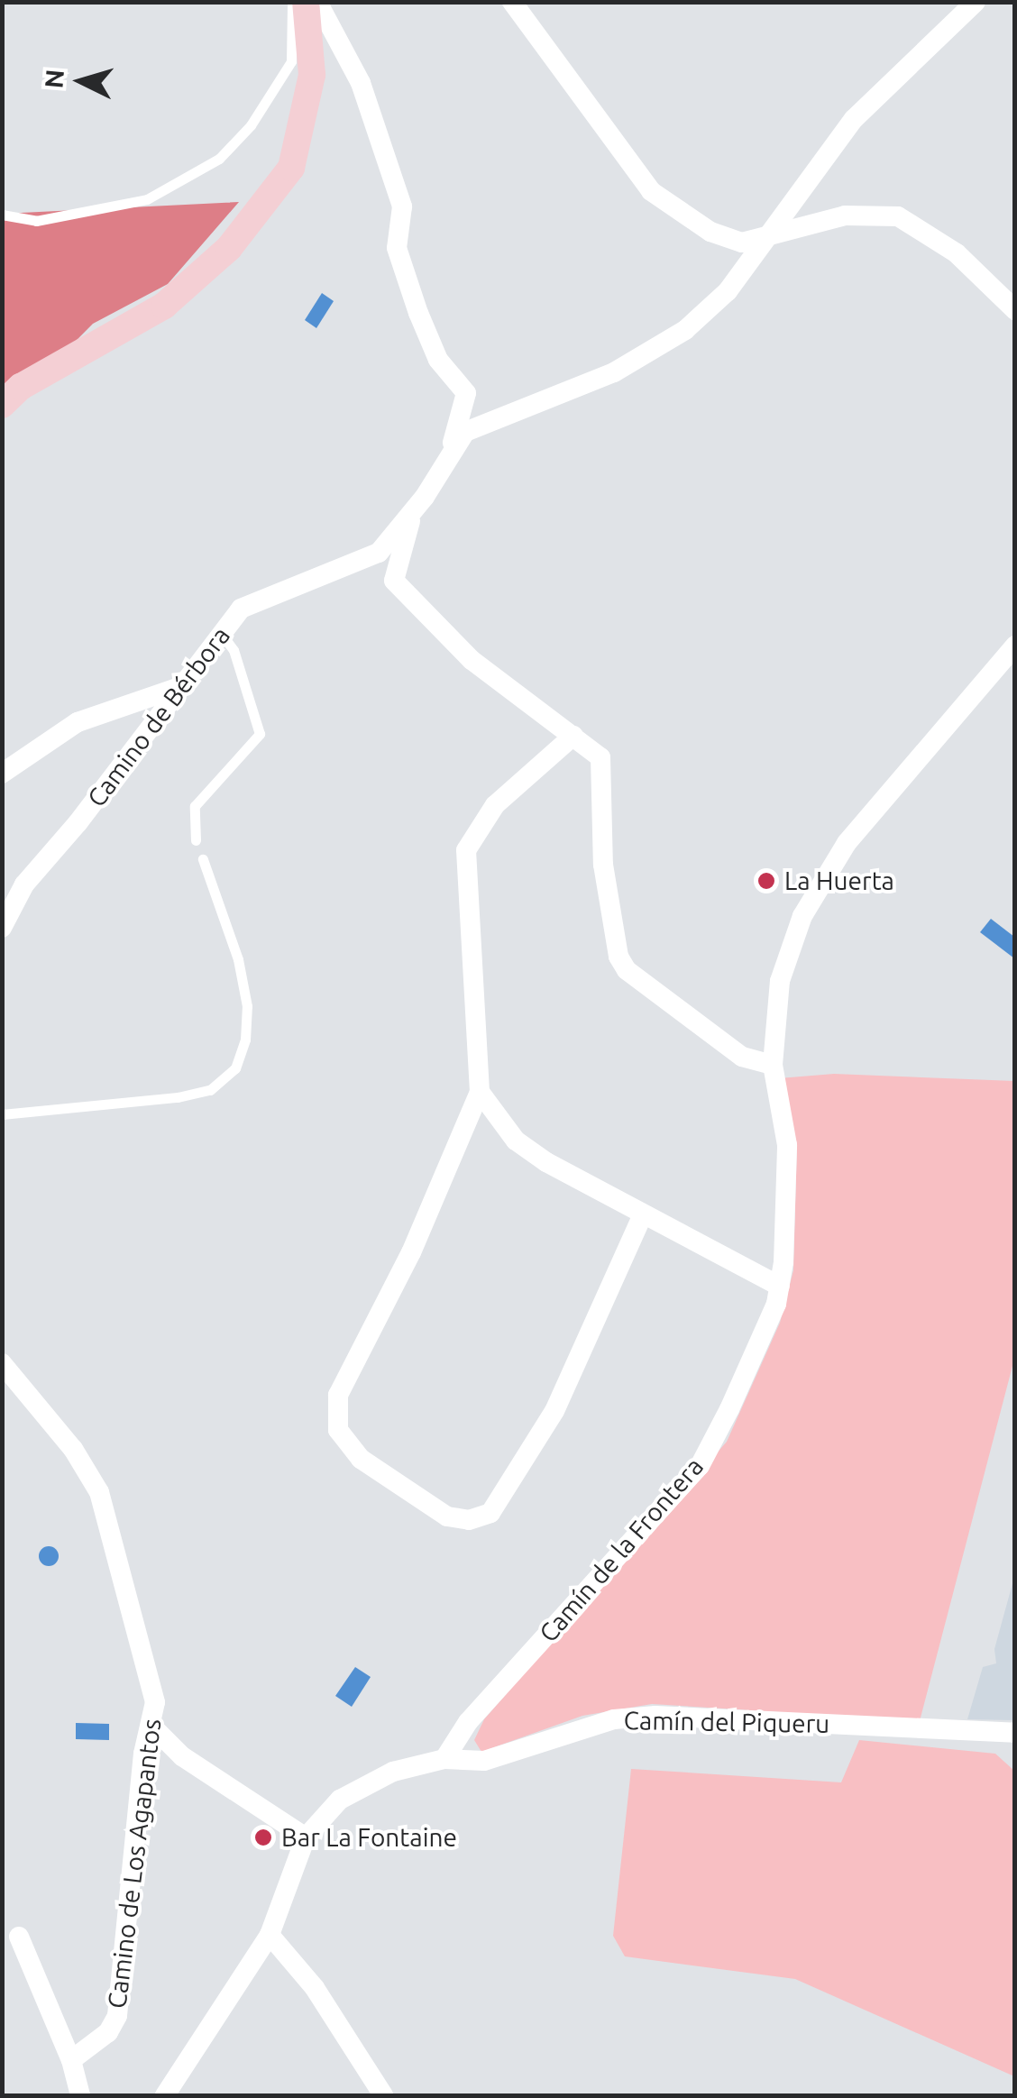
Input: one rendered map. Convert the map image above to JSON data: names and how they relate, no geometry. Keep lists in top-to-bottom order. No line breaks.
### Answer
{"streets":{"street":["Camino de Bérbora","Camín de la Frontera","Camín del Piqueru","Camino de Los Agapantos"]},"crossings":[["Camín de la Frontera","Camín del Piqueru"]],"places":["La Huerta","Bar La Fontaine"],"north":"left"}
